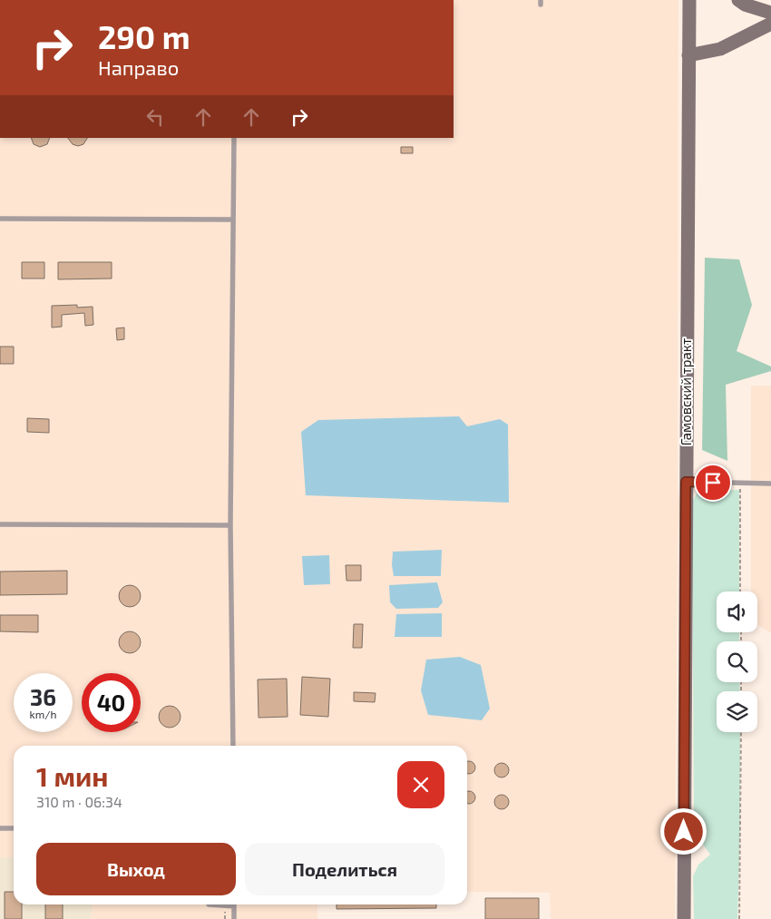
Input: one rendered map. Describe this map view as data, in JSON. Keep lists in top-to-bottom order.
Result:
{
  "streets": {
    "street": ["Гамовский тракт"]
  },
  "page": {
    "turn": ["290 m", "Направо"],
    "speed": "36 km/h",
    "limit": "40",
    "heading": ["1 мин", "310 m · 06:34"],
    "buttons": ["Выход", "Поделиться"]
  }
}
